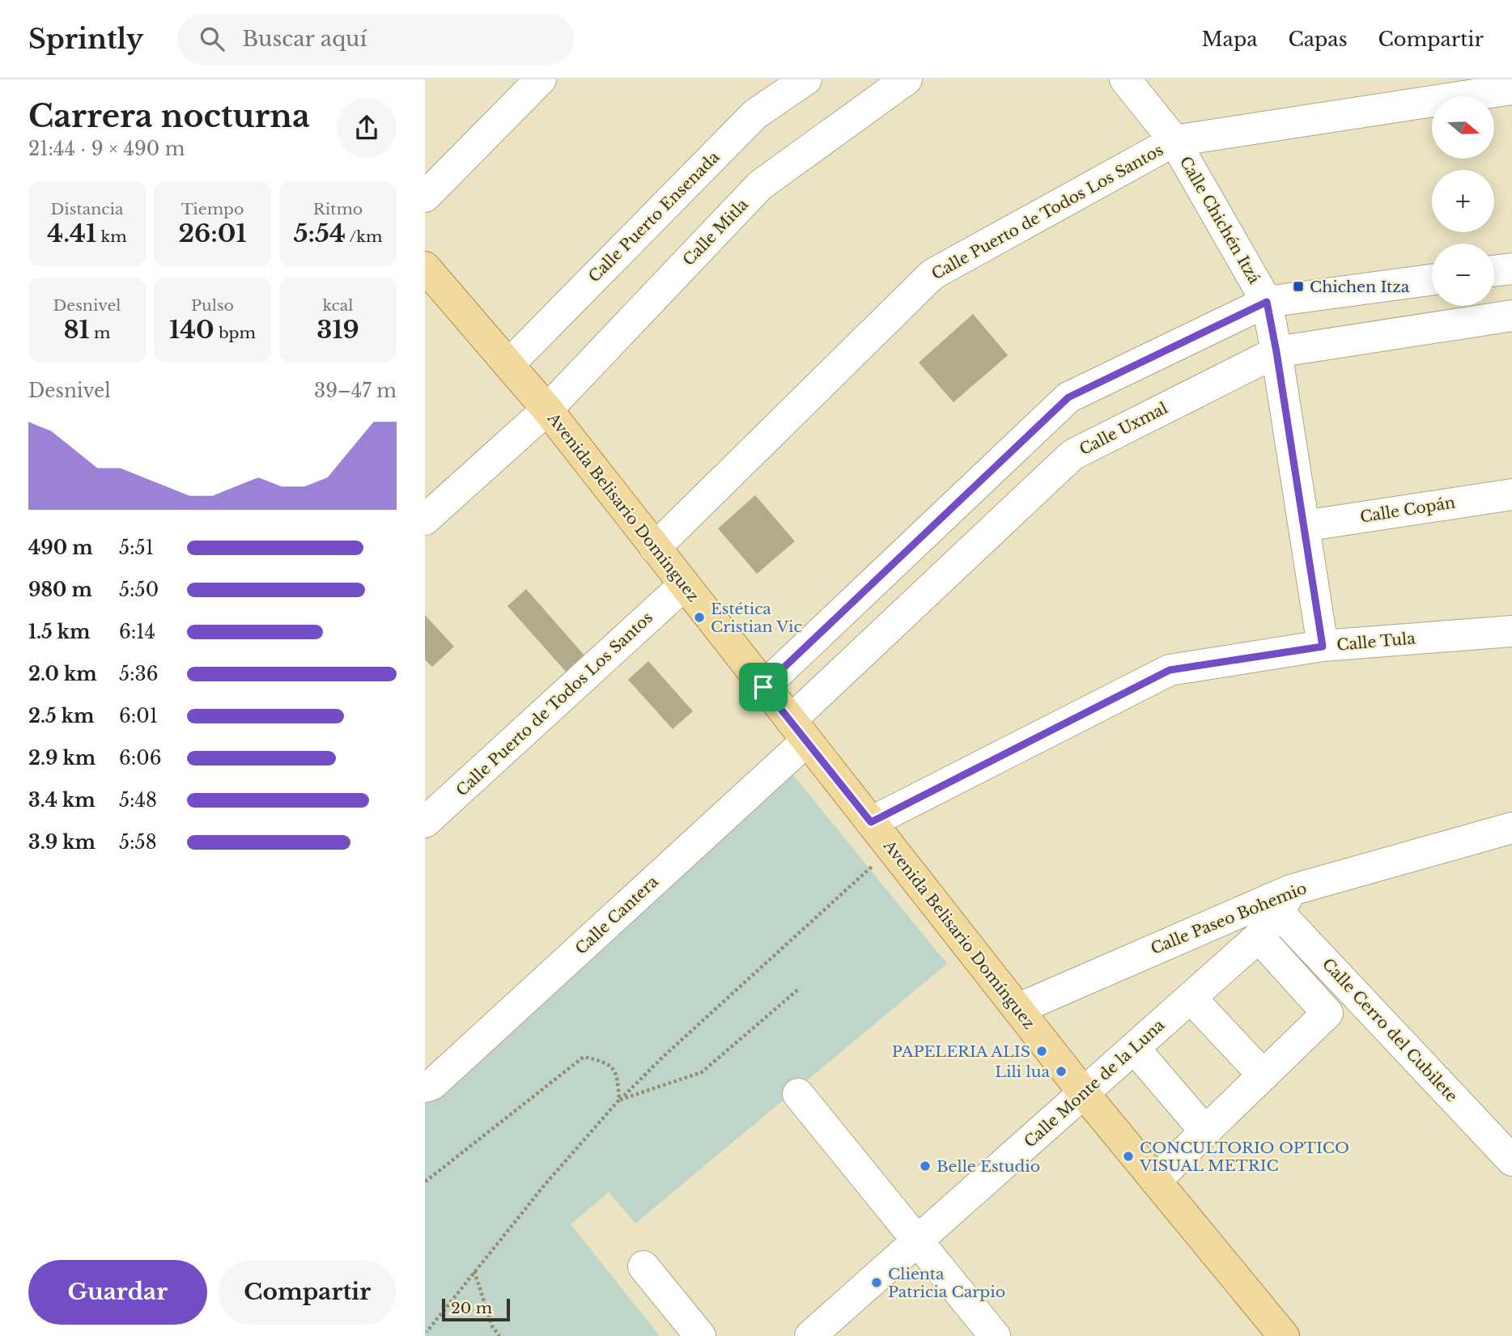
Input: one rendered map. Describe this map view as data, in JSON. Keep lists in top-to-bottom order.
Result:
{
  "streets": {
    "main road": ["Avenida Belisario Domínguez"],
    "street": [
      "Calle Puerto de Todos Los Santos",
      "Calle Puerto Ensenada",
      "Calle Chichén Itzá",
      "Calle Mitla",
      "Calle Uxmal",
      "Calle Copán",
      "Calle Tula",
      "Calle Cantera",
      "Calle Paseo Bohemio",
      "Calle Cerro del Cubilete",
      "Calle Monte de la Luna"
    ]
  },
  "crossings": [
    ["Calle Puerto de Todos Los Santos", "Calle Chichén Itzá"],
    ["Calle Puerto de Todos Los Santos", "Avenida Belisario Domínguez"],
    ["Calle Puerto Ensenada", "Avenida Belisario Domínguez"],
    ["Calle Chichén Itzá", "Calle Uxmal"],
    ["Calle Chichén Itzá", "Calle Copán"],
    ["Calle Chichén Itzá", "Calle Tula"],
    ["Calle Mitla", "Avenida Belisario Domínguez"],
    ["Calle Uxmal", "Avenida Belisario Domínguez"],
    ["Calle Uxmal", "Calle Cantera"],
    ["Avenida Belisario Domínguez", "Calle Tula"],
    ["Avenida Belisario Domínguez", "Calle Cantera"],
    ["Avenida Belisario Domínguez", "Calle Paseo Bohemio"],
    ["Avenida Belisario Domínguez", "Calle Monte de la Luna"],
    ["Calle Paseo Bohemio", "Calle Cerro del Cubilete"],
    ["Calle Paseo Bohemio", "Calle Monte de la Luna"],
    ["Calle Cerro del Cubilete", "Calle Monte de la Luna"]
  ],
  "places": {
    "transit": ["Chichen Itza"],
    "other": [
      "Estética Cristian Vic",
      "PAPELERIA ALIS",
      "Lili lua",
      "CONCULTORIO OPTICO VISUAL METRIC",
      "Belle Estudio",
      "Clienta Patricia Carpio"
    ]
  },
  "scale_bar": "20 m",
  "north": "right",
  "page": {
    "header": "Sprintly",
    "search": "Buscar aquí",
    "nav": ["Mapa", "Capas", "Compartir"],
    "heading": ["Carrera nocturna", "21:44 · 9 × 490 m"],
    "map_buttons": ["+", "−"],
    "stats": [
      ["Distancia", "4.41 km"],
      ["Tiempo", "26:01"],
      ["Ritmo", "5:54 /km"],
      ["Desnivel", "81 m"],
      ["Pulso", "140 bpm"],
      ["kcal", "319"]
    ],
    "chart": ["Desnivel", "39–47 m"],
    "list": [
      {
        "name": "490 m",
        "note": "5:51"
      },
      {
        "name": "980 m",
        "note": "5:50"
      },
      {
        "name": "1.5 km",
        "note": "6:14"
      },
      {
        "name": "2.0 km",
        "note": "5:36"
      },
      {
        "name": "2.5 km",
        "note": "6:01"
      },
      {
        "name": "2.9 km",
        "note": "6:06"
      },
      {
        "name": "3.4 km",
        "note": "5:48"
      },
      {
        "name": "3.9 km",
        "note": "5:58"
      }
    ],
    "buttons": ["Guardar", "Compartir"],
    "scale": "20 m"
  }
}
